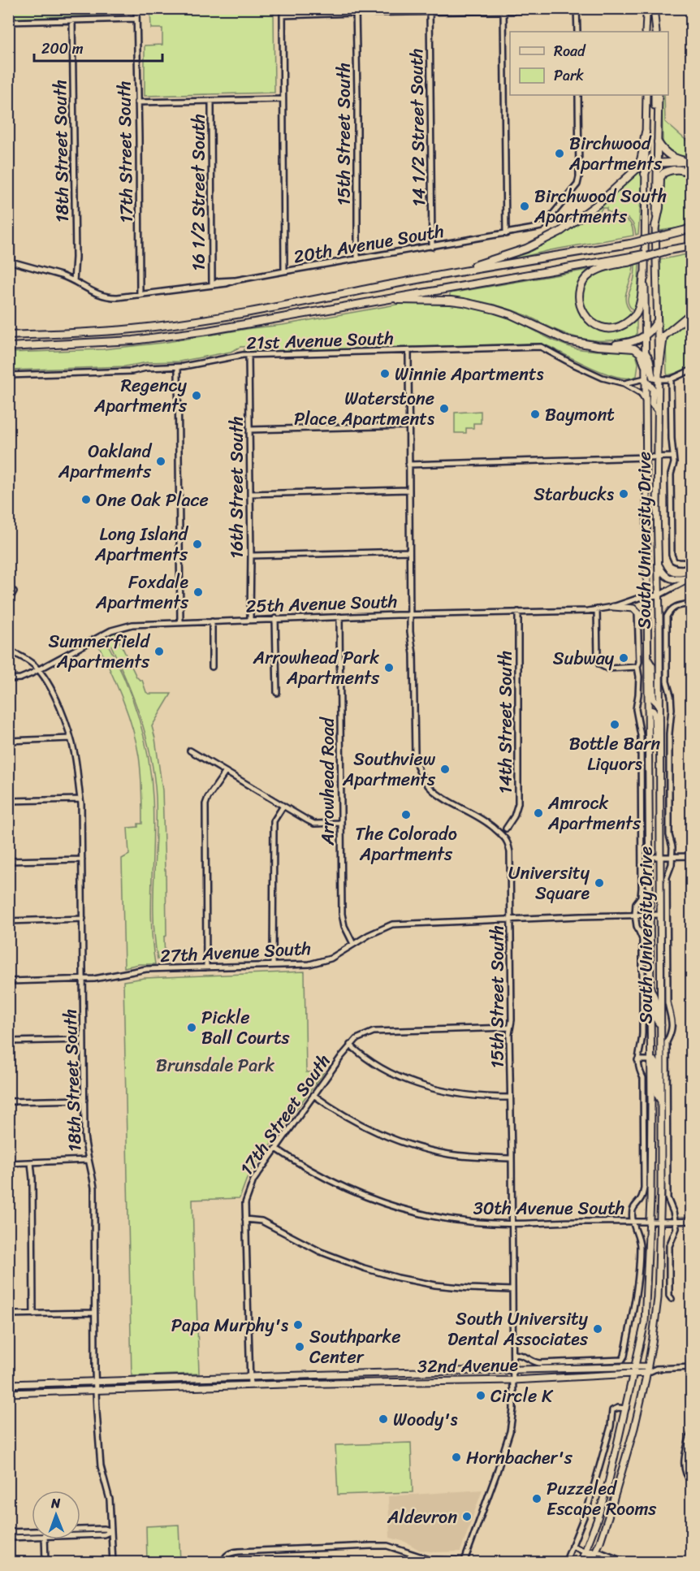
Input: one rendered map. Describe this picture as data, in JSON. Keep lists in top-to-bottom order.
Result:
{
  "streets": {
    "main road": ["South University Drive", "32nd Avenue"],
    "street": [
      "14 1/2 Street South",
      "15th Street South",
      "18th Street South",
      "17th Street South",
      "16 1/2 Street South",
      "20th Avenue South",
      "21st Avenue South",
      "16th Street South",
      "25th Avenue South",
      "14th Street South",
      "Arrowhead Road",
      "27th Avenue South",
      "30th Avenue South"
    ]
  },
  "crossings": [
    ["14 1/2 Street South", "20th Avenue South"],
    ["15th Street South", "20th Avenue South"],
    ["15th Street South", "21st Avenue South"],
    ["15th Street South", "25th Avenue South"],
    ["15th Street South", "27th Avenue South"],
    ["15th Street South", "30th Avenue South"],
    ["15th Street South", "32nd Avenue"],
    ["18th Street South", "20th Avenue South"],
    ["18th Street South", "25th Avenue South"],
    ["18th Street South", "27th Avenue South"],
    ["18th Street South", "32nd Avenue"],
    ["17th Street South", "20th Avenue South"],
    ["17th Street South", "30th Avenue South"],
    ["17th Street South", "32nd Avenue"],
    ["16 1/2 Street South", "20th Avenue South"],
    ["21st Avenue South", "16th Street South"],
    ["21st Avenue South", "South University Drive"],
    ["16th Street South", "25th Avenue South"],
    ["South University Drive", "25th Avenue South"],
    ["South University Drive", "27th Avenue South"],
    ["South University Drive", "30th Avenue South"],
    ["South University Drive", "32nd Avenue"],
    ["25th Avenue South", "14th Street South"],
    ["25th Avenue South", "Arrowhead Road"],
    ["Arrowhead Road", "27th Avenue South"]
  ],
  "parks": ["Brunsdale Park"],
  "places": [
    "Birchwood Apartments",
    "Birchwood South Apartments",
    "Winnie Apartments",
    "Regency Apartments",
    "Waterstone Place Apartments",
    "Baymont",
    "Oakland Apartments",
    "Starbucks",
    "One Oak Place",
    "Long Island Apartments",
    "Foxdale Apartments",
    "Summerfield Apartments",
    "Subway",
    "Arrowhead Park Apartments",
    "Bottle Barn Liquors",
    "Southview Apartments",
    "Amrock Apartments",
    "The Colorado Apartments",
    "University Square",
    "Pickle Ball Courts",
    "Papa Murphy's",
    "South University Dental Associates",
    "Southparke Center",
    "Circle K",
    "Woody's",
    "Hornbacher's",
    "Puzzeled Escape Rooms",
    "Aldevron"
  ],
  "legend": ["Road", "Park"],
  "scale_bar": "200 m",
  "north": "top"
}
